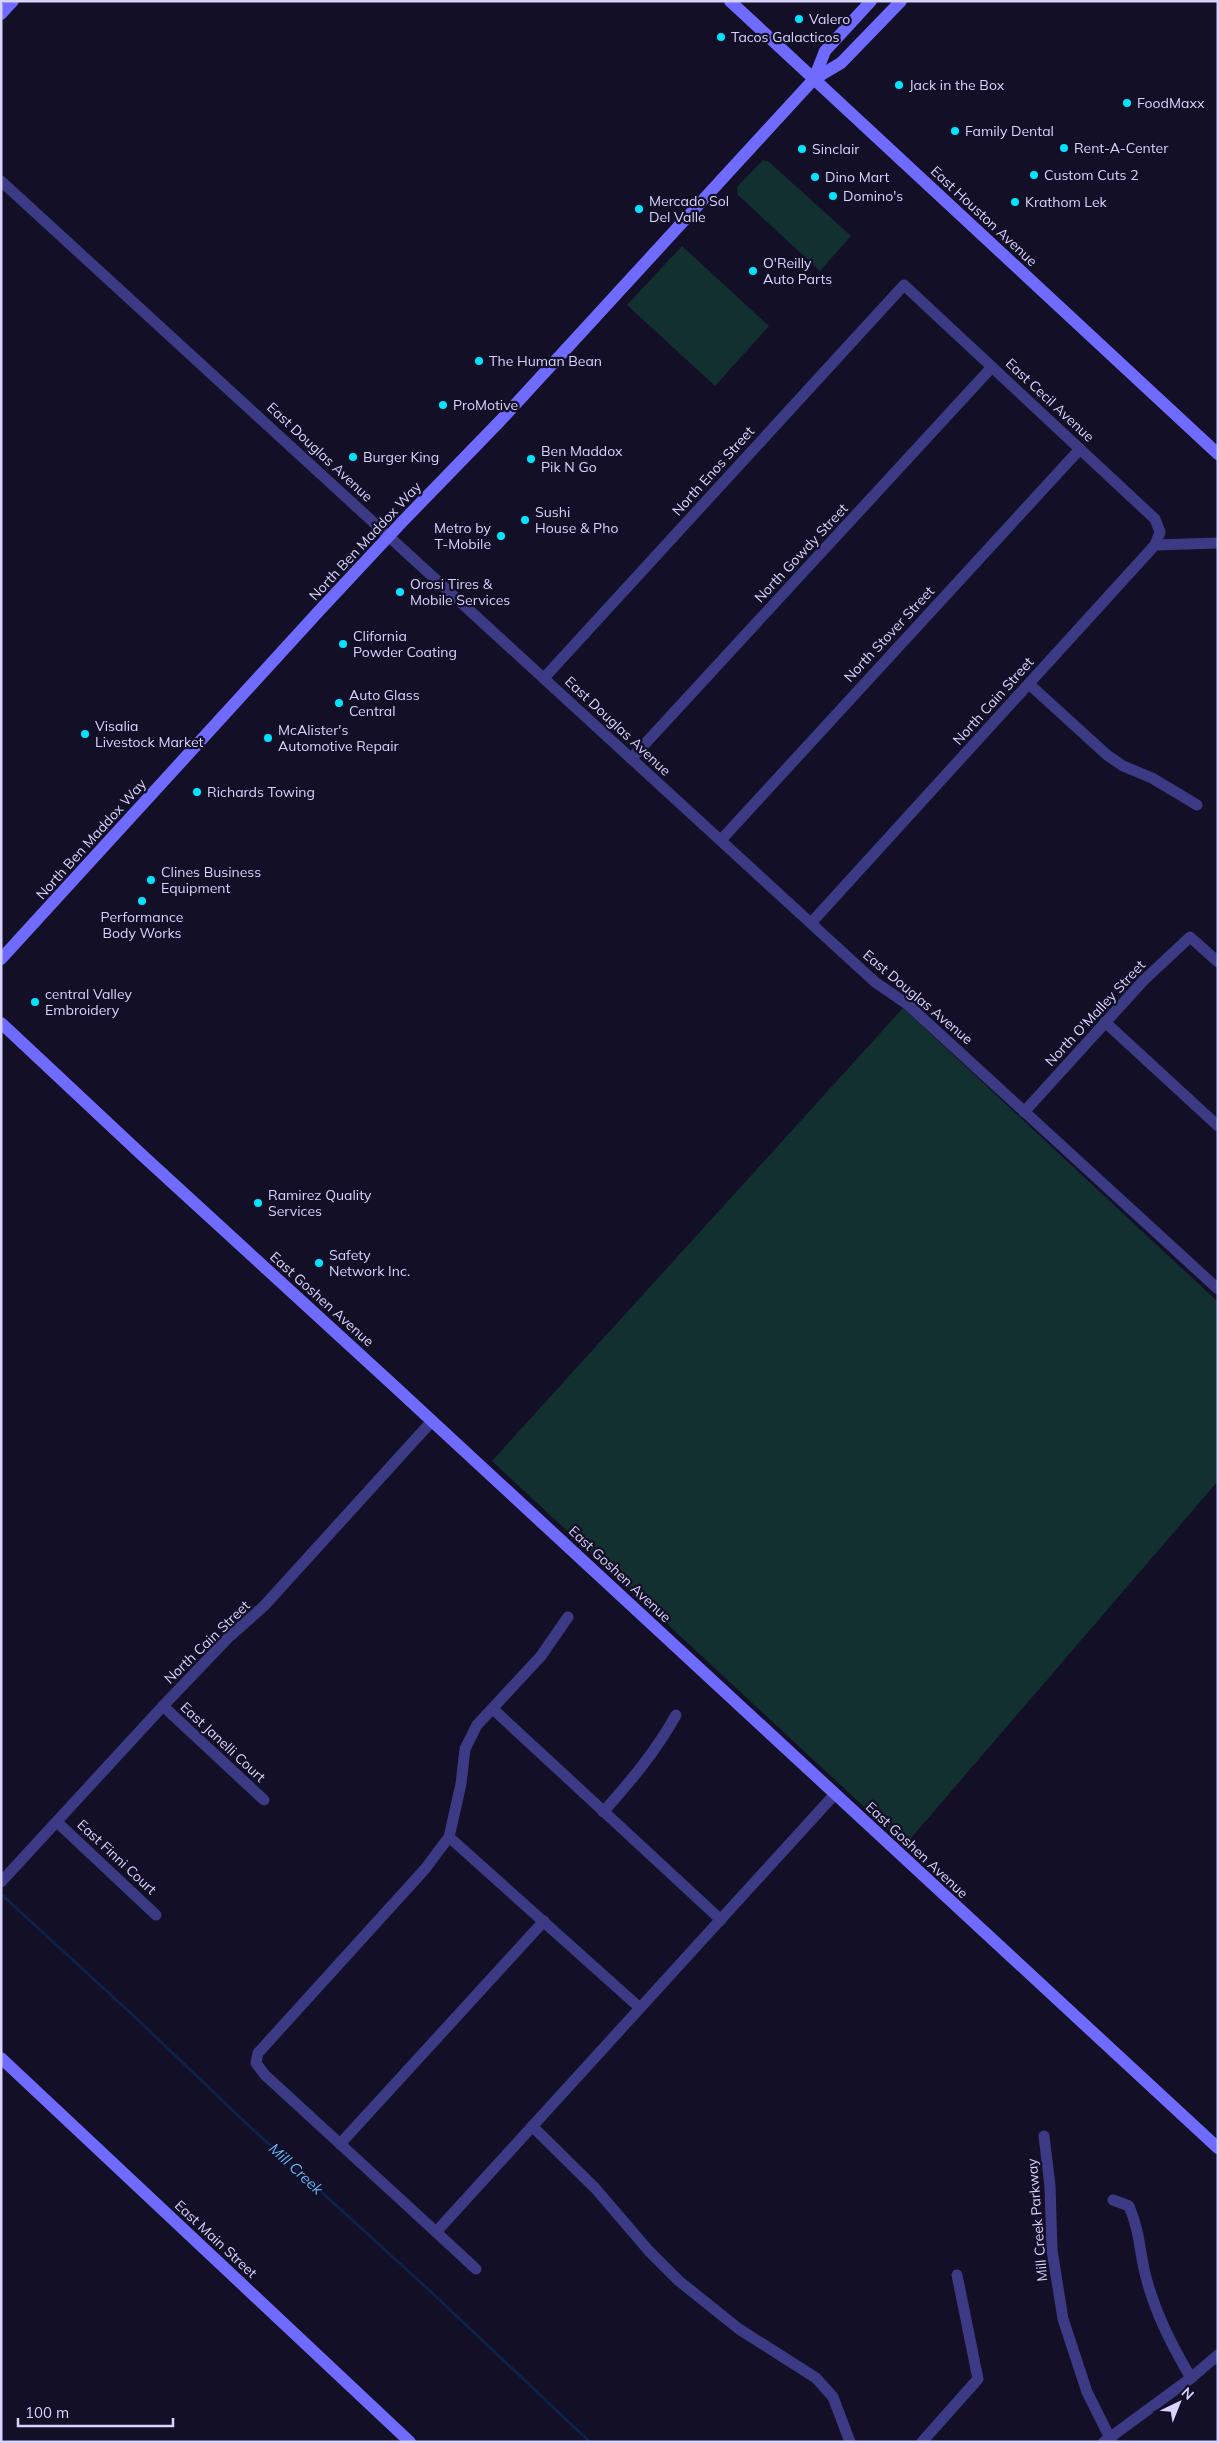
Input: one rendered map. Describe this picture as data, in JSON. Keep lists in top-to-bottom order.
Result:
{
  "streets": {
    "street": [
      "East Houston Avenue",
      "East Cecil Avenue",
      "East Douglas Avenue",
      "North Enos Street",
      "North Ben Maddox Way",
      "North Gowdy Street",
      "North Stover Street",
      "North Cain Street",
      "North O'Malley Street",
      "East Goshen Avenue",
      "East Janelli Court",
      "East Finni Court",
      "Mill Creek Parkway",
      "East Main Street"
    ]
  },
  "crossings": [
    ["East Houston Avenue", "North Ben Maddox Way"],
    ["East Cecil Avenue", "North Enos Street"],
    ["East Cecil Avenue", "North Gowdy Street"],
    ["East Cecil Avenue", "North Stover Street"],
    ["East Cecil Avenue", "North Cain Street"],
    ["East Douglas Avenue", "North Enos Street"],
    ["East Douglas Avenue", "North Ben Maddox Way"],
    ["East Douglas Avenue", "North Gowdy Street"],
    ["East Douglas Avenue", "North Stover Street"],
    ["East Douglas Avenue", "North Cain Street"],
    ["East Douglas Avenue", "North O'Malley Street"],
    ["North Cain Street", "East Goshen Avenue"],
    ["North Cain Street", "East Janelli Court"],
    ["North Cain Street", "East Finni Court"]
  ],
  "water": ["Mill Creek"],
  "places": [
    "Valero",
    "Tacos Galacticos",
    "Jack in the Box",
    "FoodMaxx",
    "Family Dental",
    "Rent-A-Center",
    "Sinclair",
    "Custom Cuts 2",
    "Dino Mart",
    "Domino's",
    "Krathom Lek",
    "Mercado Sol Del Valle",
    "O'Reilly Auto Parts",
    "The Human Bean",
    "ProMotive",
    "Burger King",
    "Ben Maddox Pik N Go",
    "Sushi House & Pho",
    "Metro by T-Mobile",
    "Orosi Tires & Mobile Services",
    "Clifornia Powder Coating",
    "Auto Glass Central",
    "Visalia Livestock Market",
    "McAlister's Automotive Repair",
    "Richards Towing",
    "Clines Business Equipment",
    "Performance Body Works",
    "central Valley Embroidery",
    "Ramirez Quality Services",
    "Safety Network Inc."
  ],
  "scale_bar": "100 m",
  "north": "top right"
}
